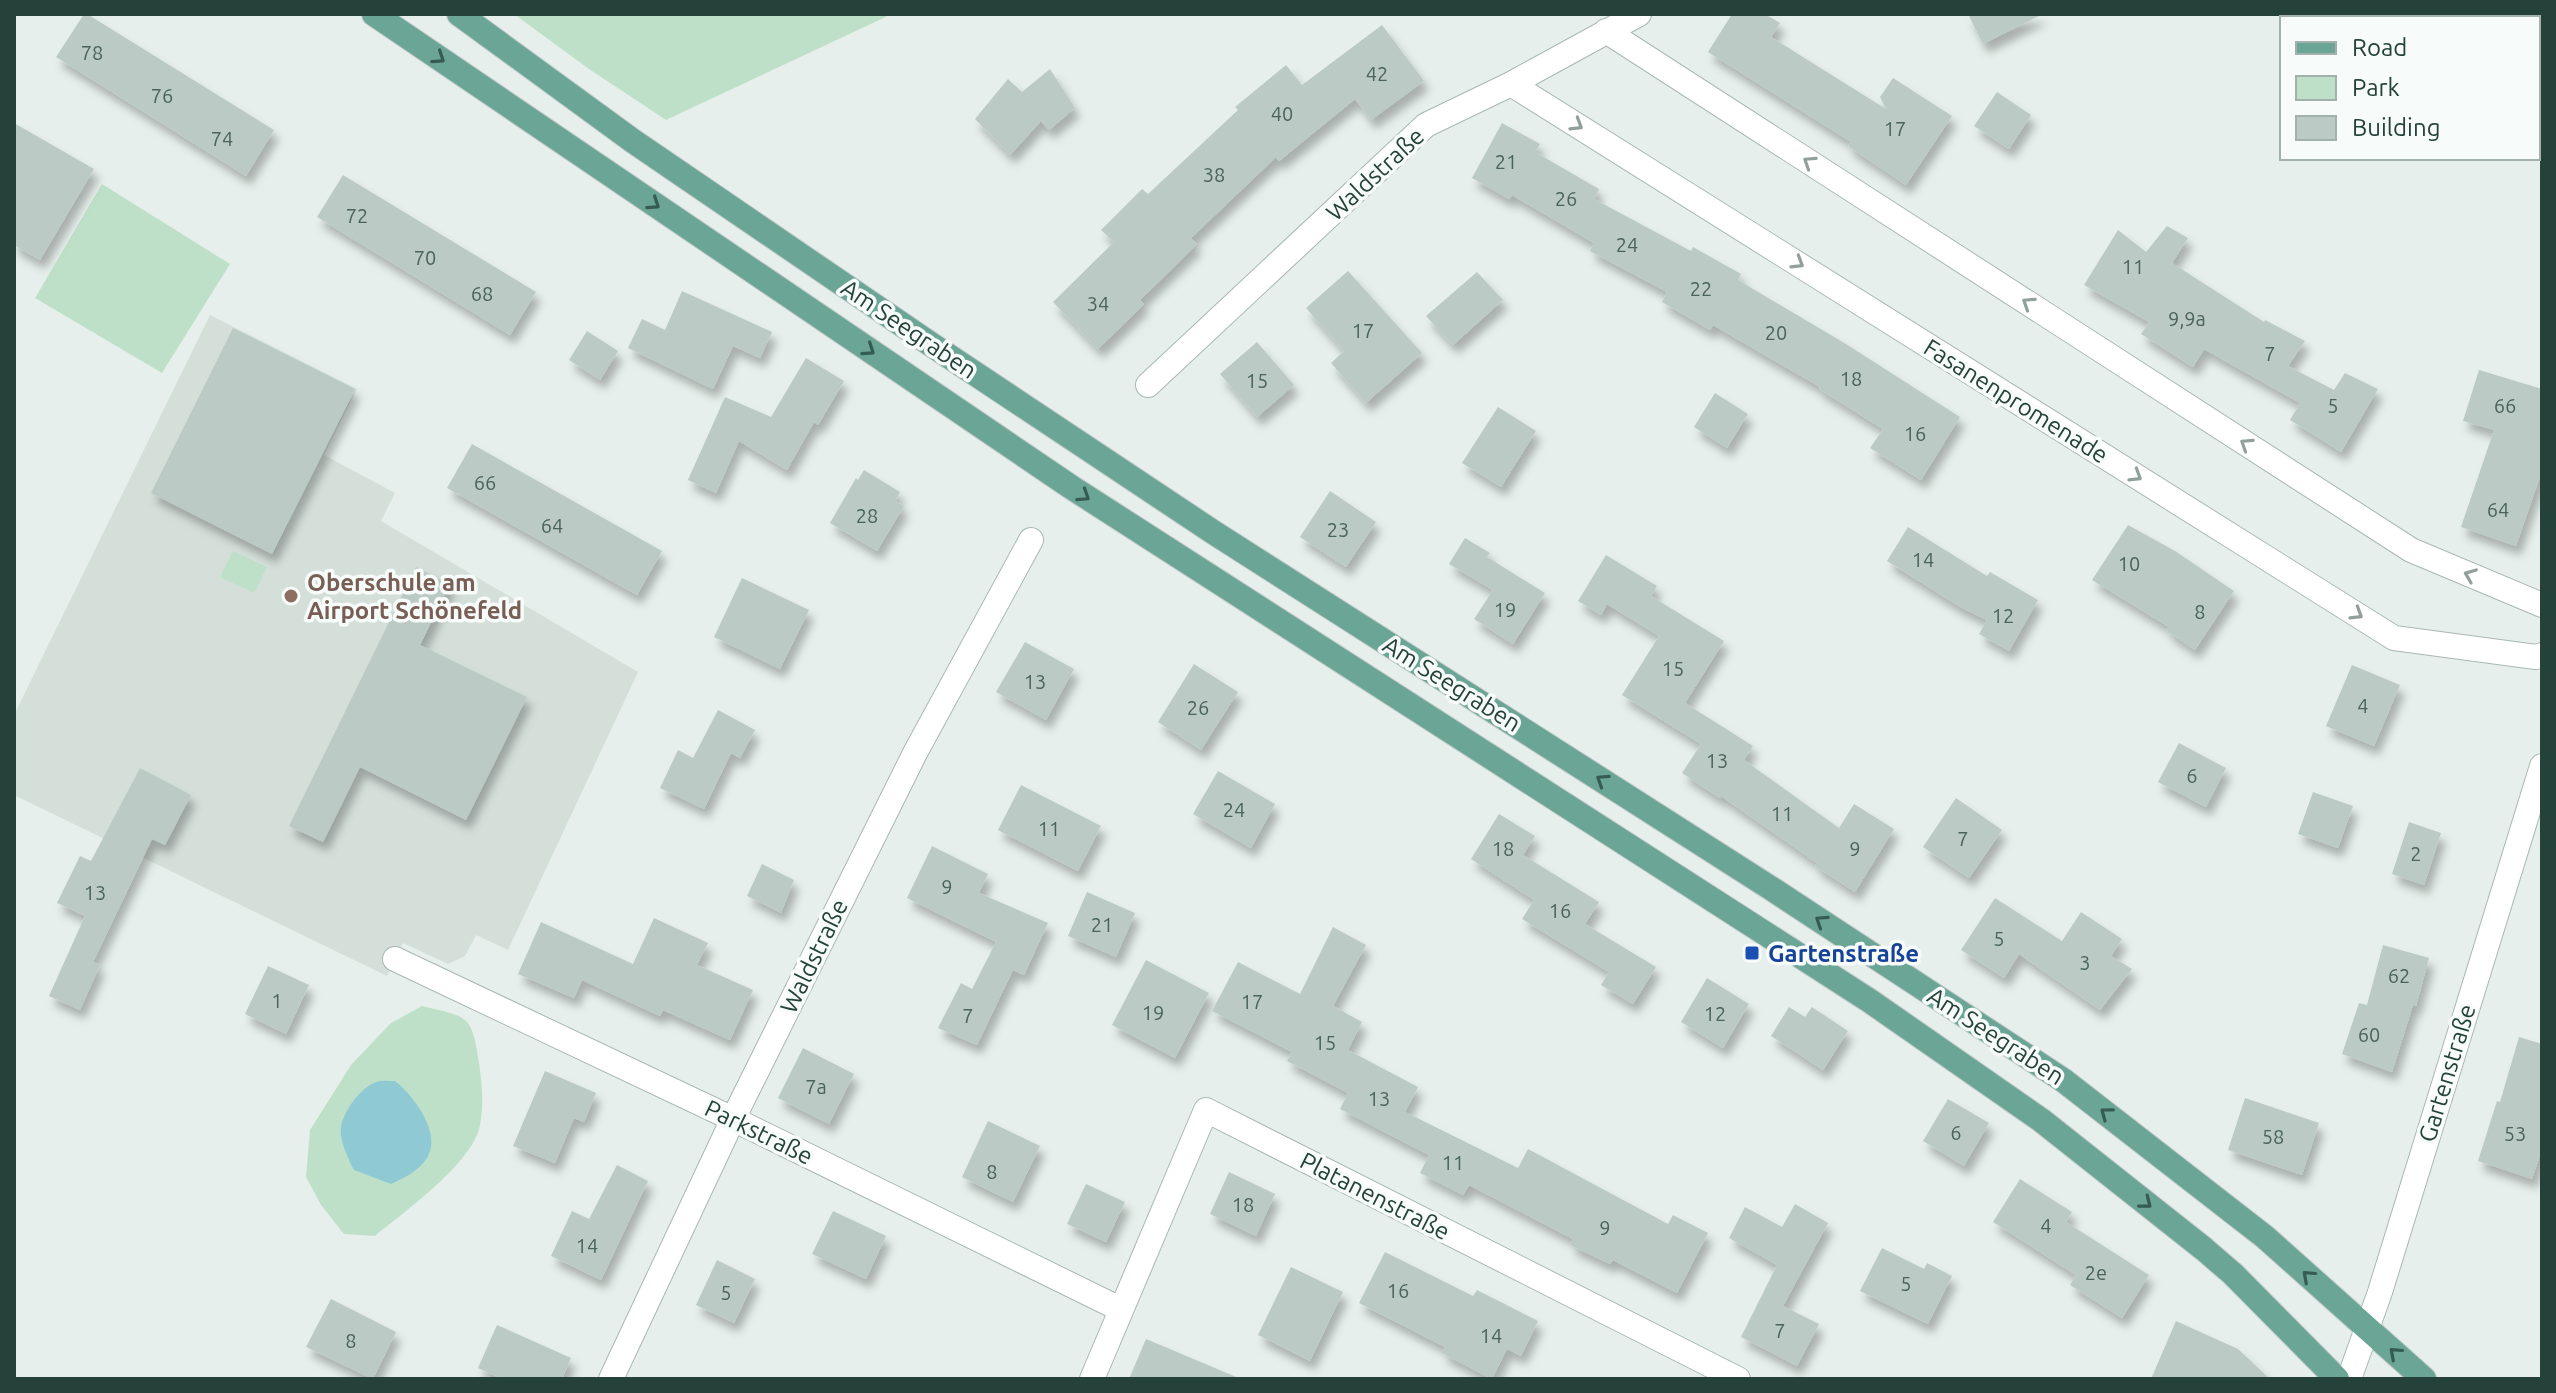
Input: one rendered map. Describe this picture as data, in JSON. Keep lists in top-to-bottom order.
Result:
{
  "streets": {
    "main road": ["Am Seegraben"],
    "street": [
      "Waldstraße",
      "Fasanenpromenade",
      "Gartenstraße",
      "Parkstraße",
      "Platanenstraße"
    ]
  },
  "crossings": [
    ["Waldstraße", "Fasanenpromenade"],
    ["Waldstraße", "Parkstraße"],
    ["Am Seegraben", "Gartenstraße"],
    ["Parkstraße", "Platanenstraße"]
  ],
  "places": {
    "other": ["Oberschule am Airport Schönefeld"],
    "transit": ["Gartenstraße"]
  },
  "house_numbers": [
    "78",
    "42",
    "76",
    "40",
    "17",
    "74",
    "21",
    "38",
    "26",
    "72",
    "24",
    "70",
    "11",
    "22",
    "68",
    "34",
    "9,9a",
    "17",
    "20",
    "7",
    "18",
    "15",
    "5",
    "66",
    "16",
    "66",
    "64",
    "28",
    "64",
    "23",
    "14",
    "10",
    "19",
    "8",
    "12",
    "15",
    "13",
    "4",
    "26",
    "13",
    "6",
    "24",
    "11",
    "11",
    "7",
    "18",
    "9",
    "2",
    "9",
    "13",
    "16",
    "21",
    "5",
    "3",
    "62",
    "1",
    "17",
    "19",
    "12",
    "7",
    "60",
    "15",
    "7a",
    "13",
    "6",
    "53",
    "58",
    "11",
    "8",
    "18",
    "4",
    "9",
    "14",
    "2e",
    "5",
    "16",
    "5",
    "7",
    "14",
    "8"
  ],
  "legend": ["Road", "Park", "Building"]
}
